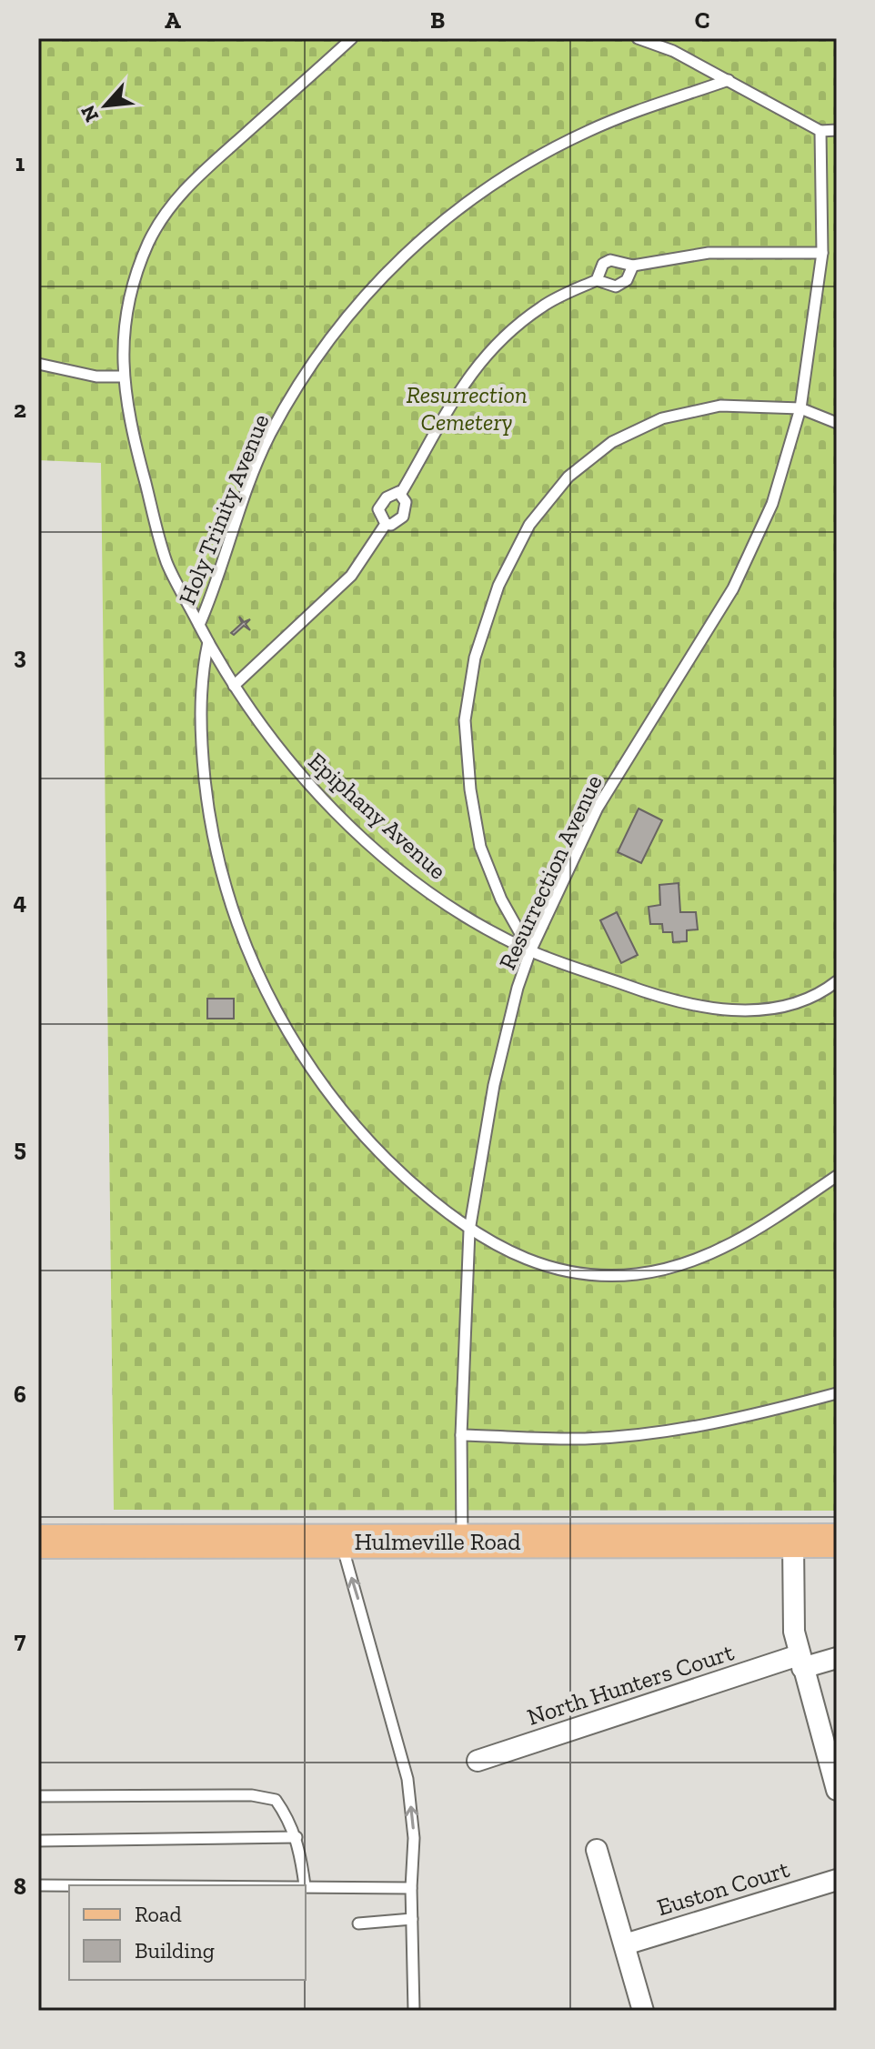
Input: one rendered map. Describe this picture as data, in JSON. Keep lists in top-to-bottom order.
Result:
{
  "streets": {
    "main road": ["Hulmeville Road"],
    "street": ["North Hunters Court", "Euston Court"],
    "lane": ["Holy Trinity Avenue", "Epiphany Avenue", "Resurrection Avenue"]
  },
  "crossings": [
    ["Holy Trinity Avenue", "Epiphany Avenue"],
    ["Holy Trinity Avenue", "Resurrection Avenue"],
    ["Epiphany Avenue", "Resurrection Avenue"],
    ["Resurrection Avenue", "Hulmeville Road"]
  ],
  "parks": ["Resurrection Cemetery"],
  "legend": ["Road", "Building"],
  "north": "bottom left",
  "grid": {
    "columns": ["A", "B", "C"],
    "rows": [
      "1",
      "2",
      "3",
      "4",
      "5",
      "6",
      "7",
      "8"
    ]
  }
}
